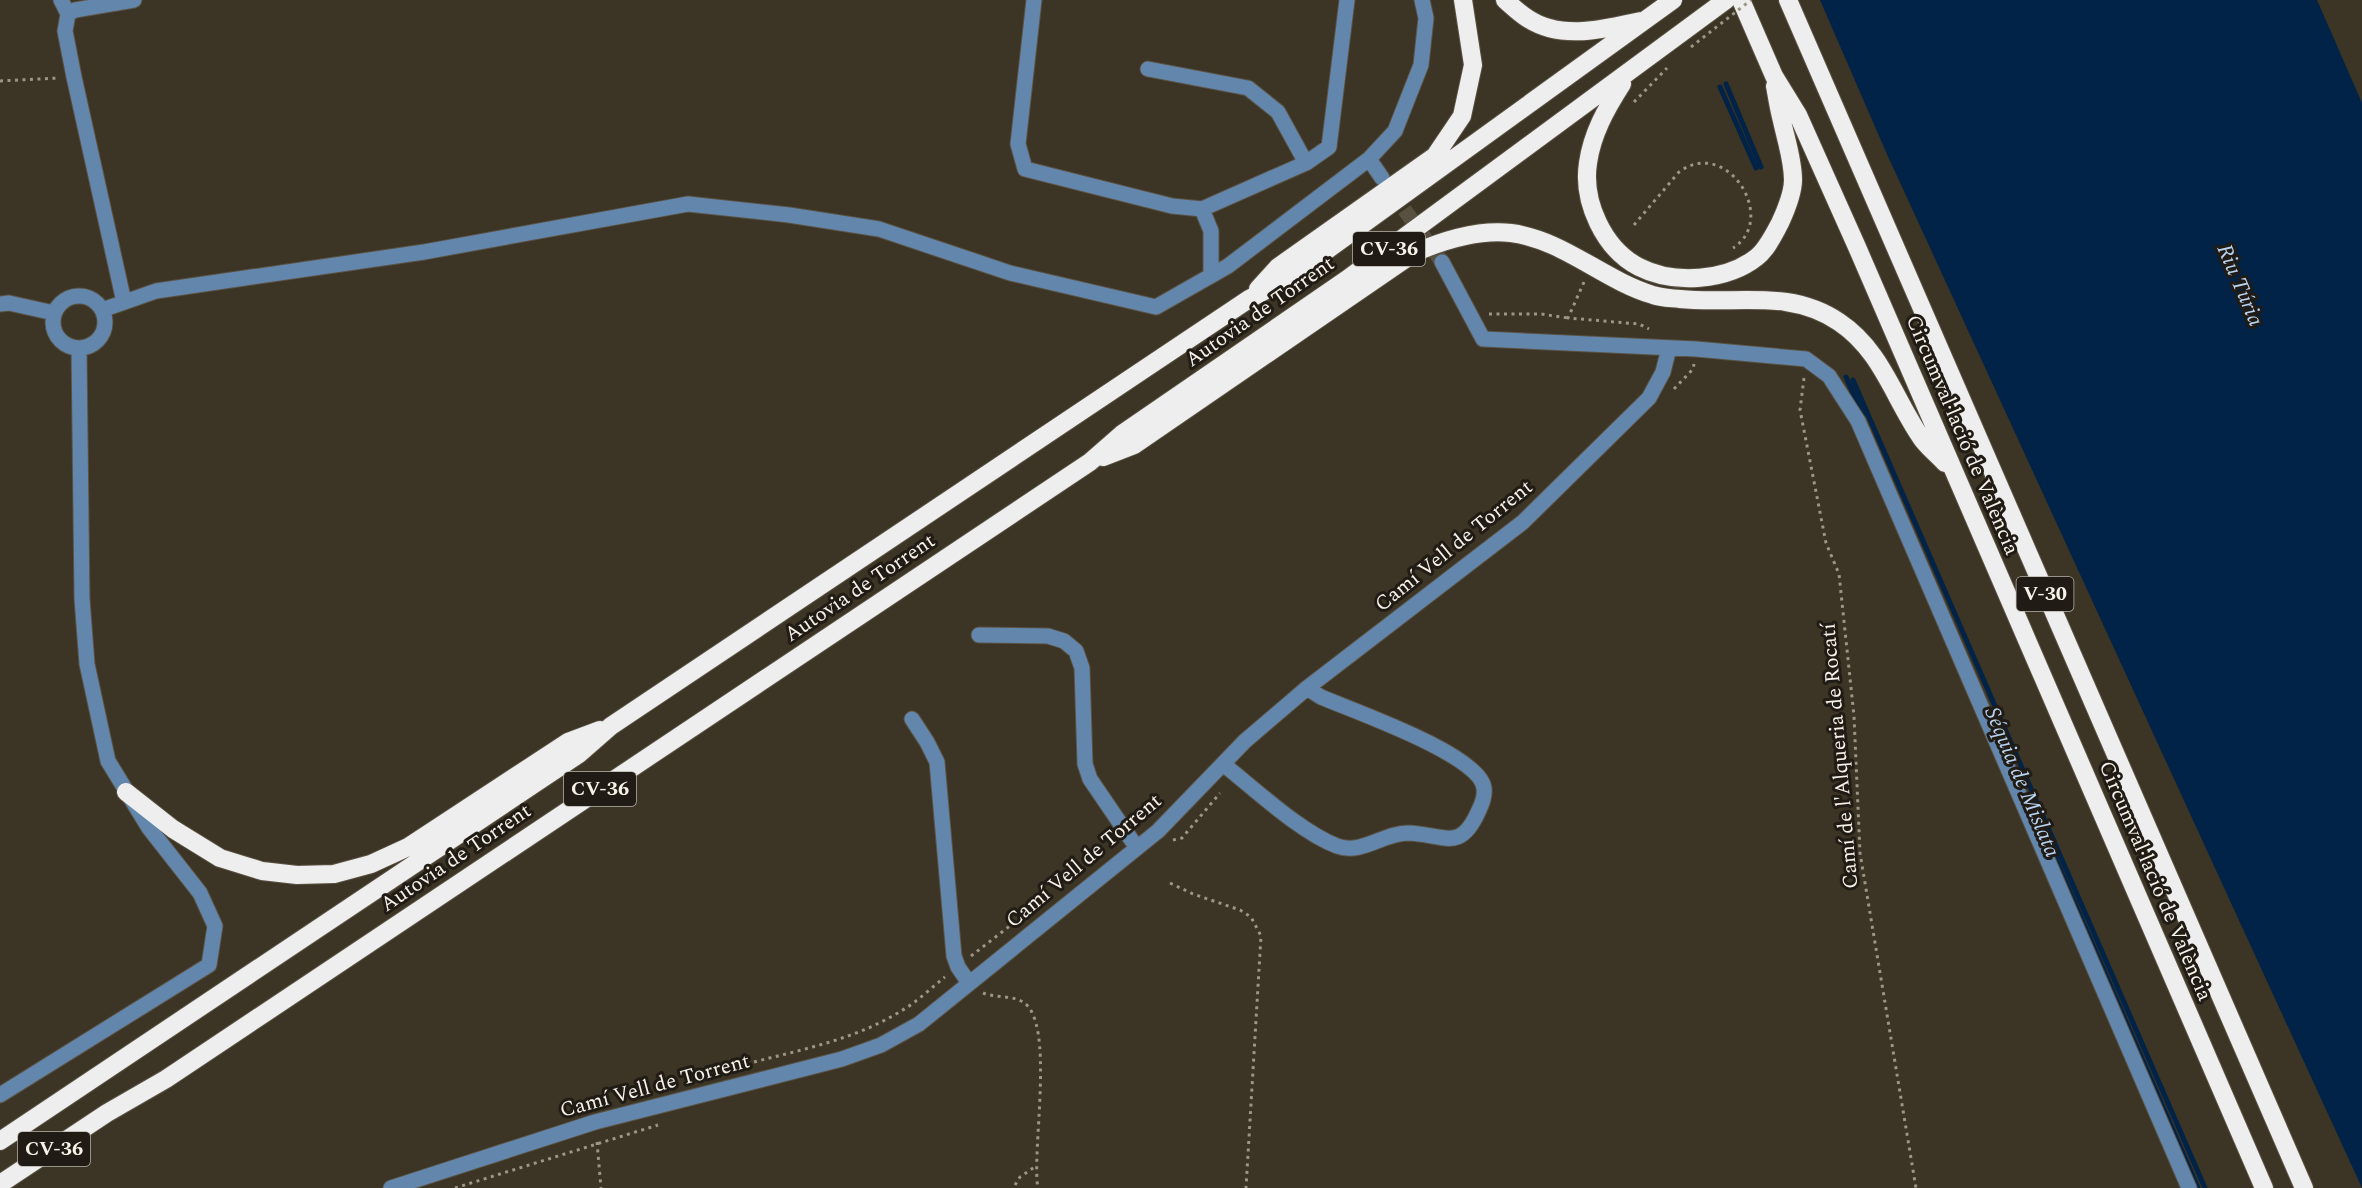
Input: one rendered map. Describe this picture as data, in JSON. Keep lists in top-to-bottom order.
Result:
{
  "streets": {
    "highway": [
      "CV-36",
      "Autovia de Torrent",
      "Circumval·lació de València",
      "V-30"
    ],
    "street": ["Camí Vell de Torrent"],
    "path": ["Camí de l'Alqueria de Rocatí"]
  },
  "water": ["Riu Túria", "Séquia de Mislata"]
}
